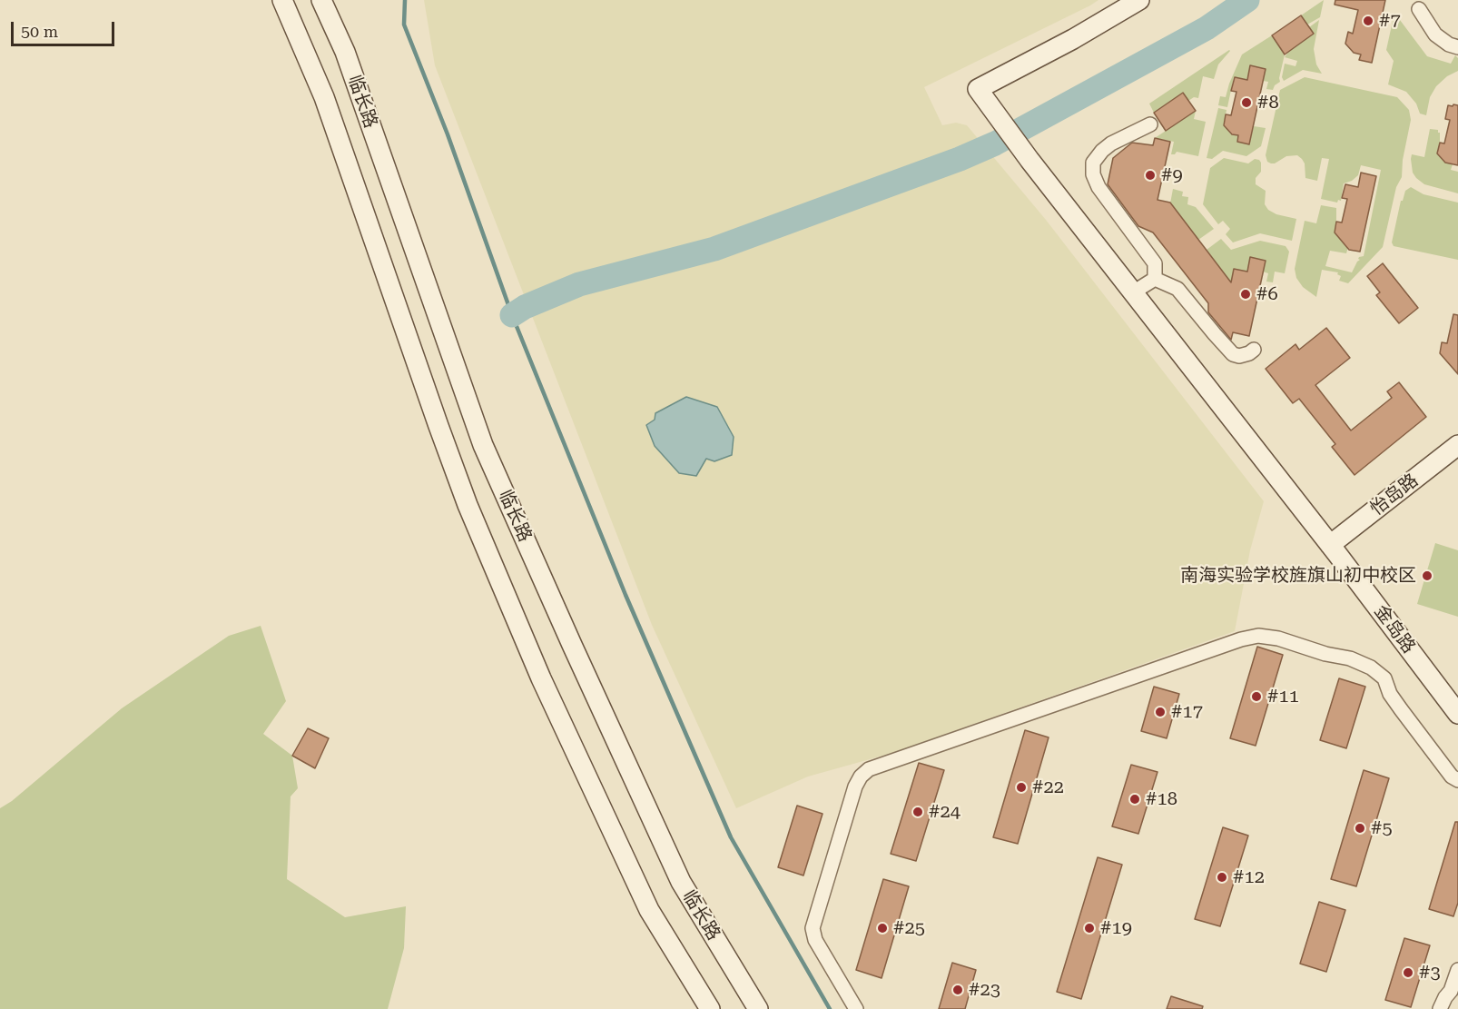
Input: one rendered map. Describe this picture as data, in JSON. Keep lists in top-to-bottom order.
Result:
{
  "streets": {
    "main road": ["临长路", "怡岛路", "金岛路"]
  },
  "crossings": [
    ["怡岛路", "金岛路"]
  ],
  "places": [
    "#7",
    "#8",
    "#9",
    "#6",
    "南海实验学校旌旗山初中校区",
    "#11",
    "#17",
    "#22",
    "#18",
    "#24",
    "#5",
    "#12",
    "#25",
    "#19",
    "#3",
    "#23"
  ],
  "scale_bar": "50 m"
}
